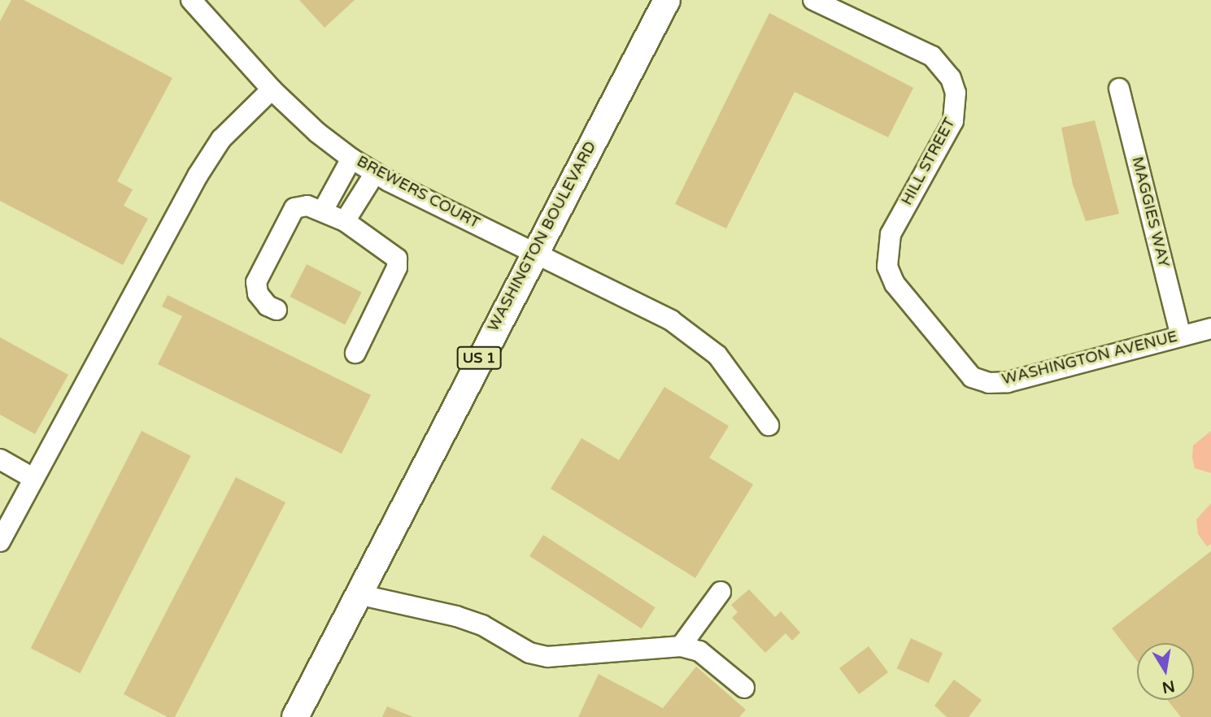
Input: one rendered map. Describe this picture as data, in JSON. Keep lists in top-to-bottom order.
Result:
{
  "streets": {
    "main road": ["WASHINGTON BOULEVARD", "US 1"],
    "street": [
      "HILL STREET",
      "BREWERS COURT",
      "MAGGIES WAY",
      "WASHINGTON AVENUE"
    ]
  },
  "crossings": [
    ["HILL STREET", "WASHINGTON AVENUE"],
    ["BREWERS COURT", "WASHINGTON BOULEVARD"],
    ["MAGGIES WAY", "WASHINGTON AVENUE"]
  ],
  "north": "bottom"
}
